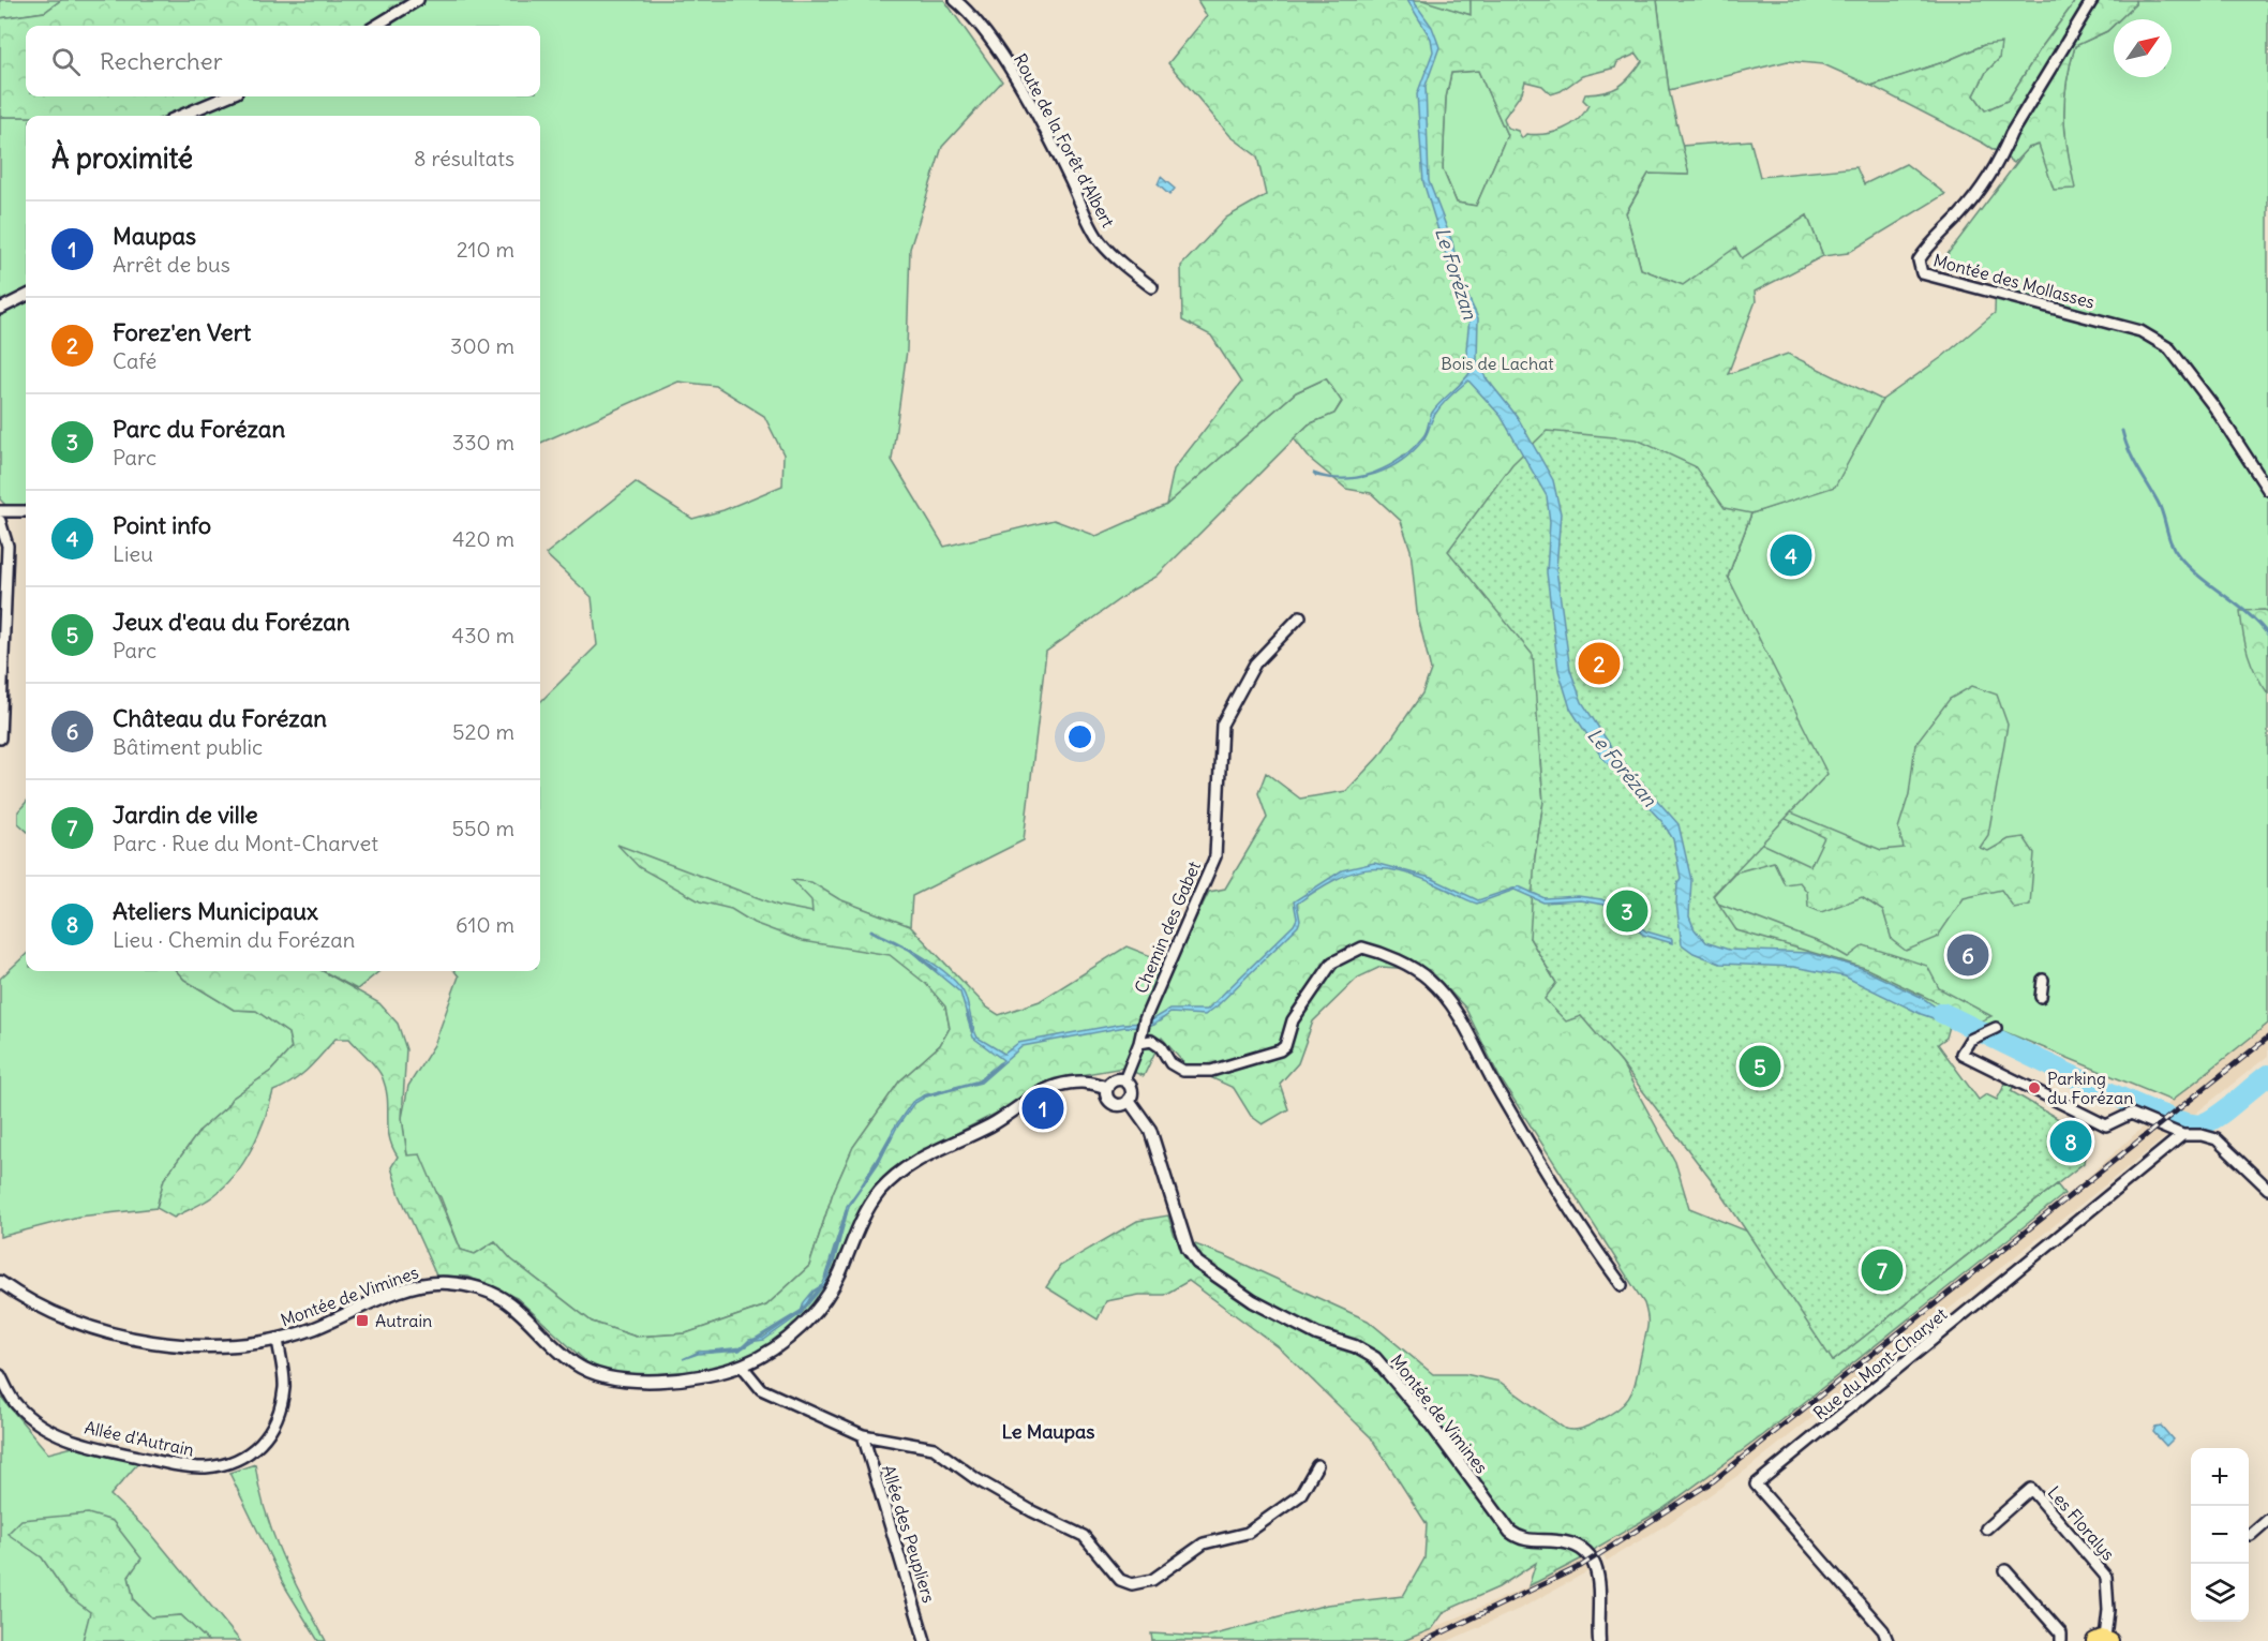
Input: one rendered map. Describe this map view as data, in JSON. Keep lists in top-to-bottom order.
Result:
{
  "streets": {
    "street": [
      "Route de la Forêt d'Albert",
      "Montée des Mollasses",
      "Chemin des Gabet",
      "Montée de Vimines",
      "Rue du Mont-Charvet",
      "Allée d'Autrain",
      "Les Floralys",
      "Allée des Peupliers"
    ]
  },
  "crossings": [
    ["Chemin des Gabet", "Montée de Vimines"],
    ["Montée de Vimines", "Allée d'Autrain"]
  ],
  "districts": ["Le Maupas"],
  "water": ["Le Forézan"],
  "parks": ["Bois de Lachat"],
  "places": {
    "other": ["Parking du Forézan"],
    "transit": ["Autrain"]
  },
  "north": "top right",
  "page": {
    "search": "Rechercher",
    "heading": ["À proximité", "8 résultats"],
    "list": [
      {
        "mark": "1",
        "name": "Maupas",
        "note": "Arrêt de bus",
        "value": "210 m"
      },
      {
        "mark": "2",
        "name": "Forez'en Vert",
        "note": "Café",
        "value": "300 m"
      },
      {
        "mark": "3",
        "name": "Parc du Forézan",
        "note": "Parc",
        "value": "330 m"
      },
      {
        "mark": "4",
        "name": "Point info",
        "note": "Lieu",
        "value": "420 m"
      },
      {
        "mark": "5",
        "name": "Jeux d'eau du Forézan",
        "note": "Parc",
        "value": "430 m"
      },
      {
        "mark": "6",
        "name": "Château du Forézan",
        "note": "Bâtiment public",
        "value": "520 m"
      },
      {
        "mark": "7",
        "name": "Jardin de ville",
        "note": "Parc · Rue du Mont-Charvet",
        "value": "550 m"
      },
      {
        "mark": "8",
        "name": "Ateliers Municipaux",
        "note": "Lieu · Chemin du Forézan",
        "value": "610 m"
      }
    ],
    "pins": [
      "4",
      "2",
      "3",
      "6",
      "5",
      "1",
      "8",
      "7"
    ],
    "map_buttons": ["+", "−"]
  }
}
